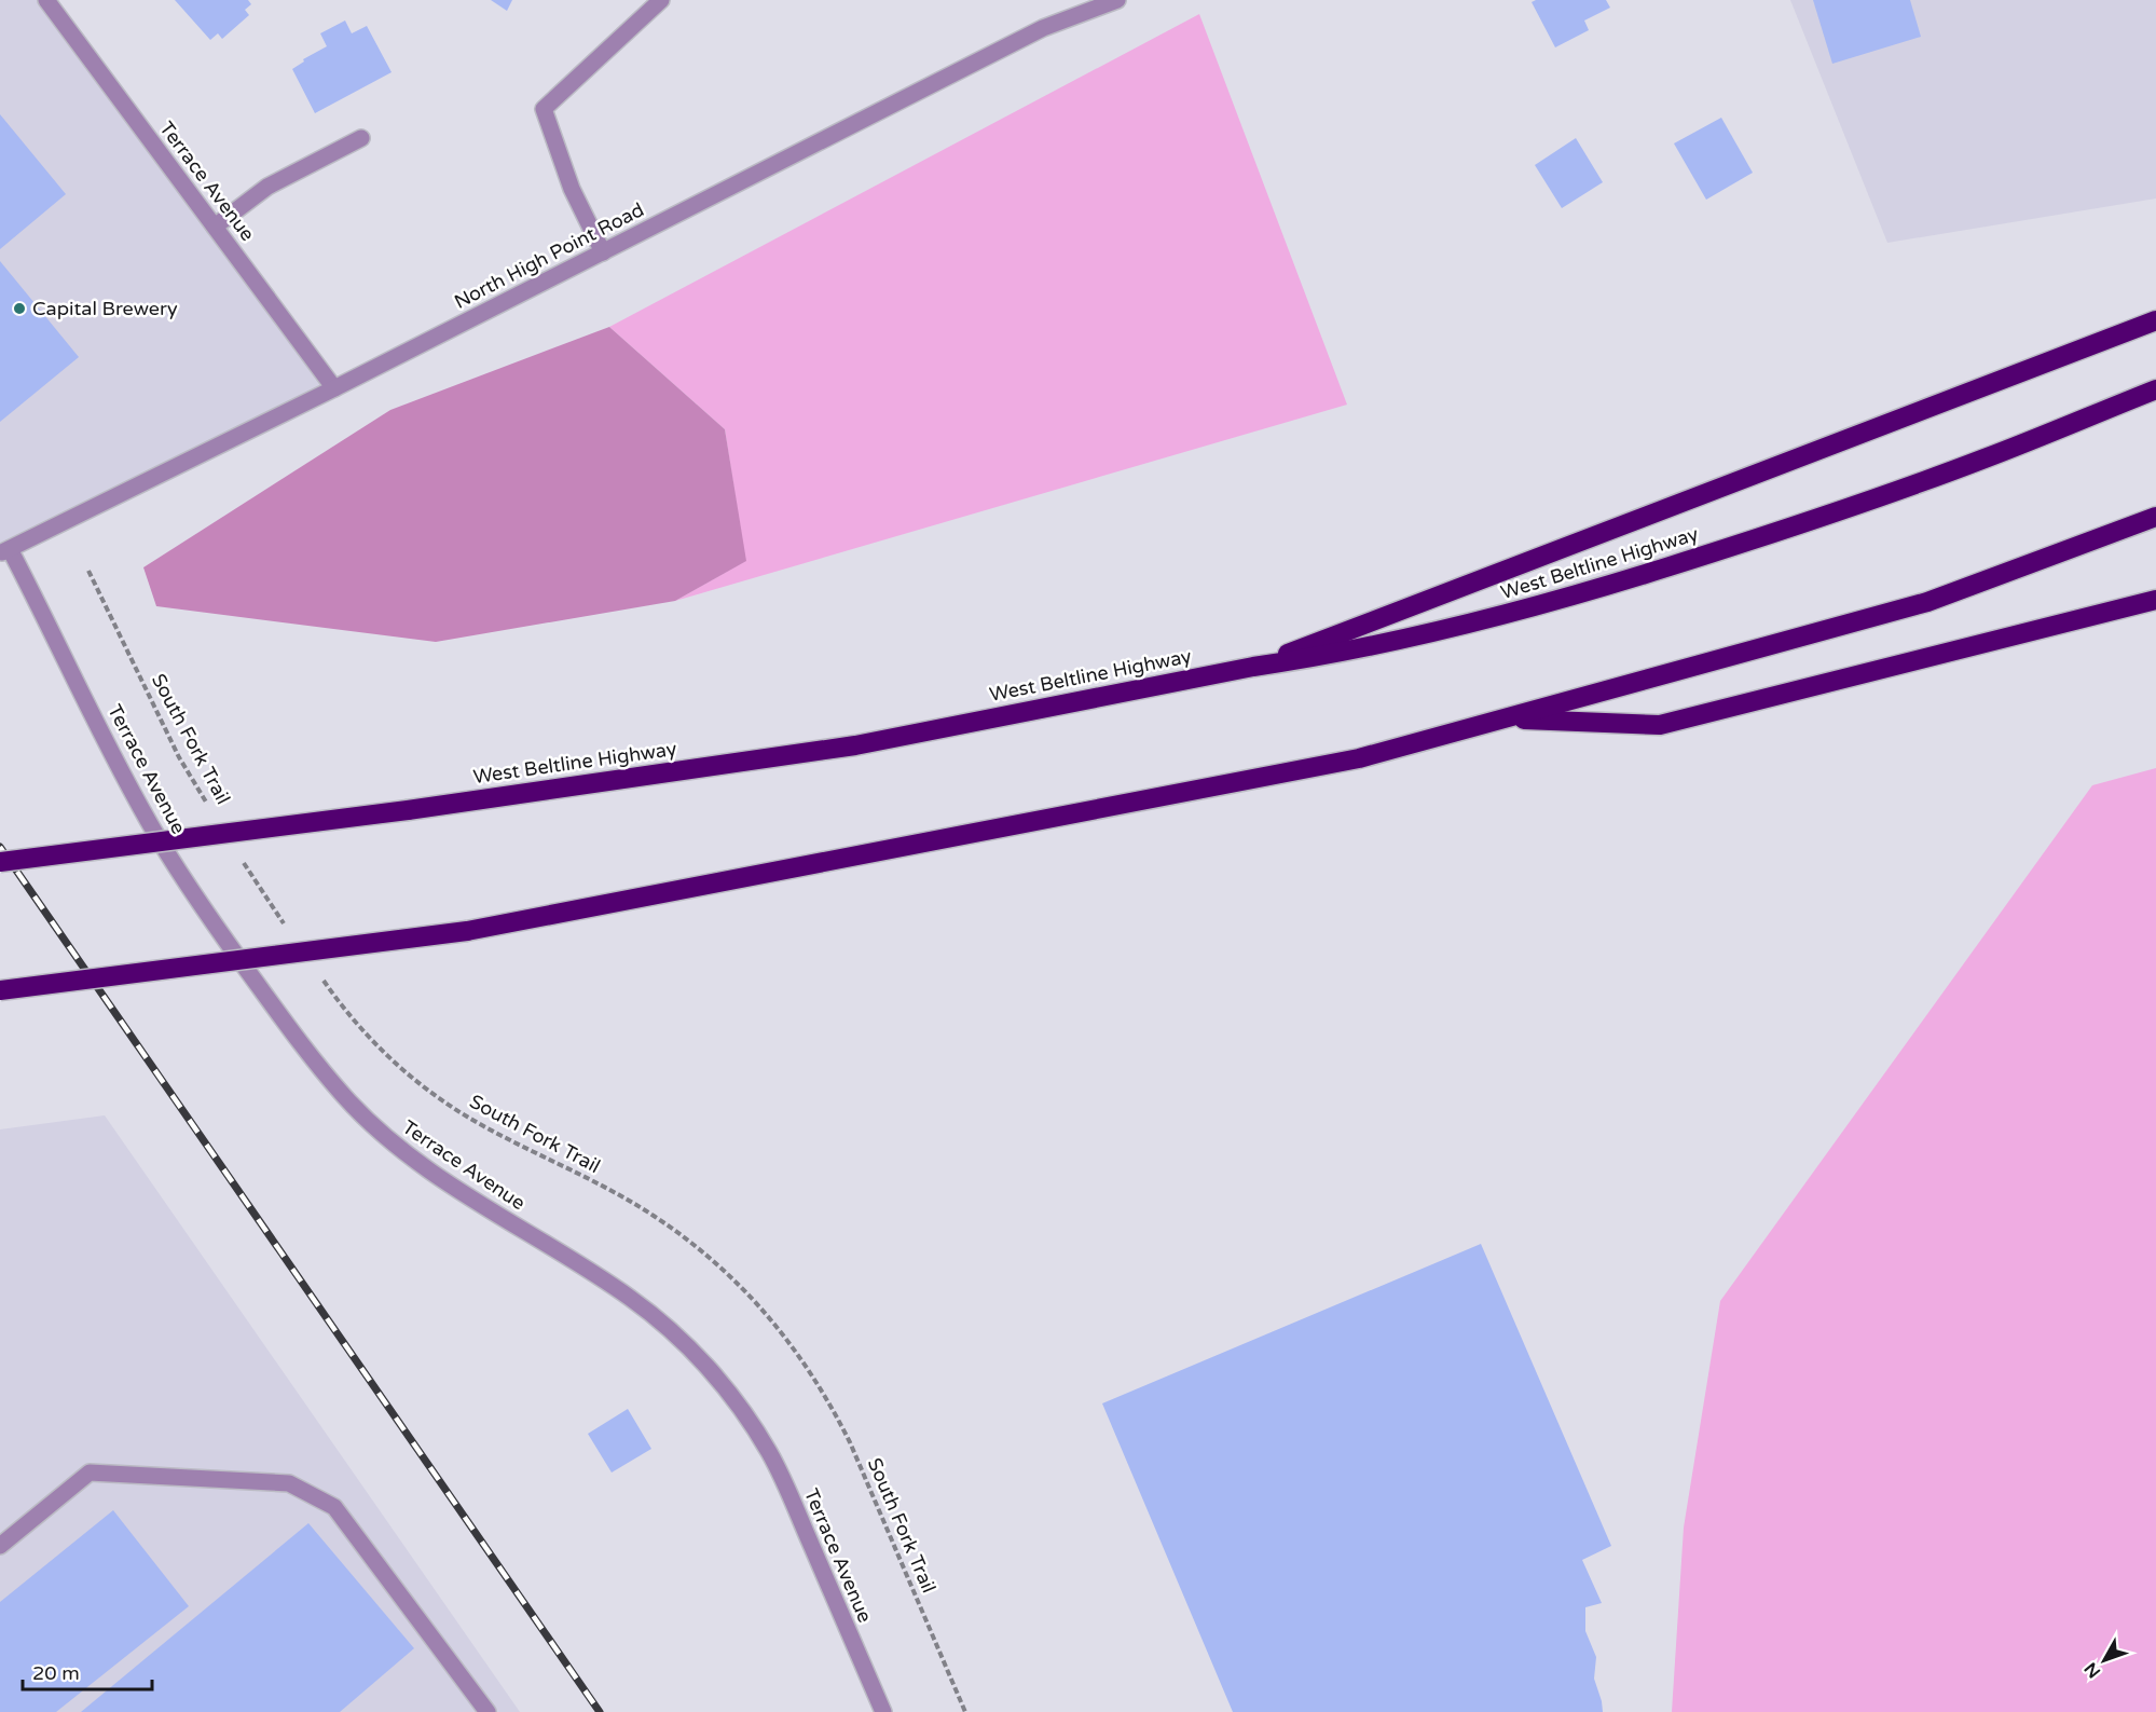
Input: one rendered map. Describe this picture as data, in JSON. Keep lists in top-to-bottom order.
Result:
{
  "streets": {
    "highway": ["West Beltline Highway"],
    "street": ["Terrace Avenue", "North High Point Road"],
    "path": ["South Fork Trail"]
  },
  "crossings": [
    ["Terrace Avenue", "North High Point Road"]
  ],
  "places": ["Capital Brewery"],
  "scale_bar": "20 m",
  "north": "bottom left"
}
